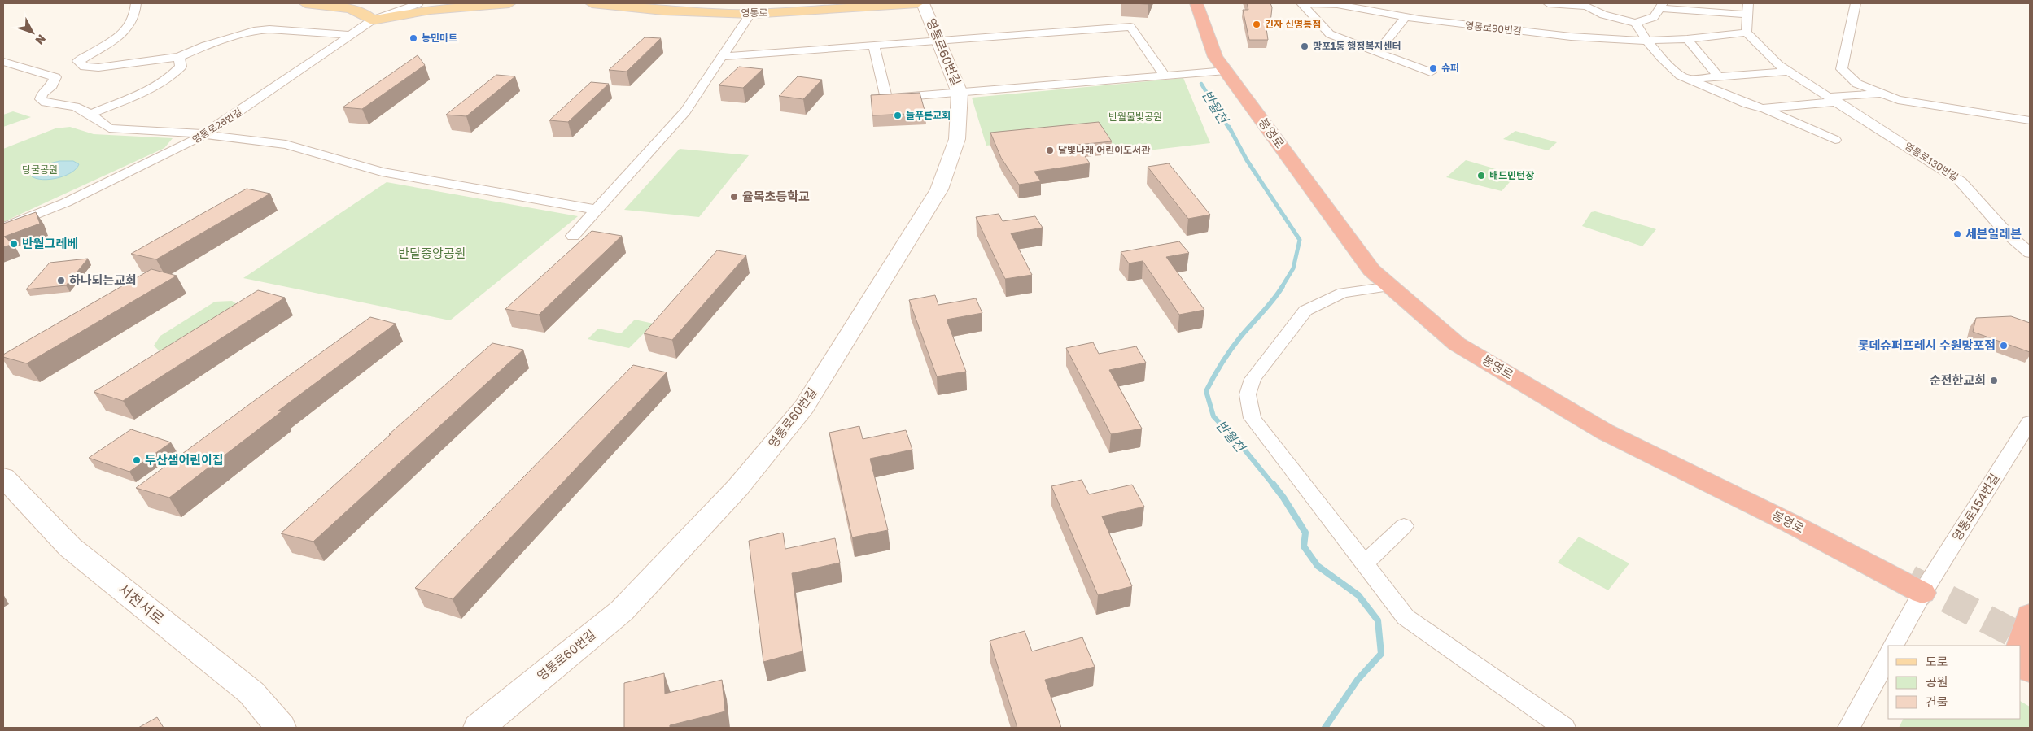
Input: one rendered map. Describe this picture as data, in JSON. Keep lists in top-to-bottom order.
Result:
{
  "streets": {
    "highway": ["봉영로"],
    "main road": ["영통로"],
    "street": [
      "영통로90번길",
      "영통로60번길",
      "영통로26번길",
      "영통로130번길",
      "영통로154번길",
      "서천서로"
    ]
  },
  "crossings": [
    ["영통로90번길", "영통로130번길"],
    ["봉영로", "영통로154번길"]
  ],
  "water": ["반월천"],
  "parks": ["반월물빛공원", "당굴공원", "반달중앙공원"],
  "places": [
    "긴자 신영통점",
    "농민마트",
    "망포1동 행정복지센터",
    "슈퍼",
    "늘푸른교회",
    "달빛나래 어린이도서관",
    "배드민턴장",
    "율목초등학교",
    "세븐일레븐",
    "반월그레베",
    "하나되는교회",
    "롯데슈퍼프레시 수원망포점",
    "순전한교회",
    "두산샘어린이집"
  ],
  "legend": ["도로", "공원", "건물"],
  "north": "bottom right"
}
